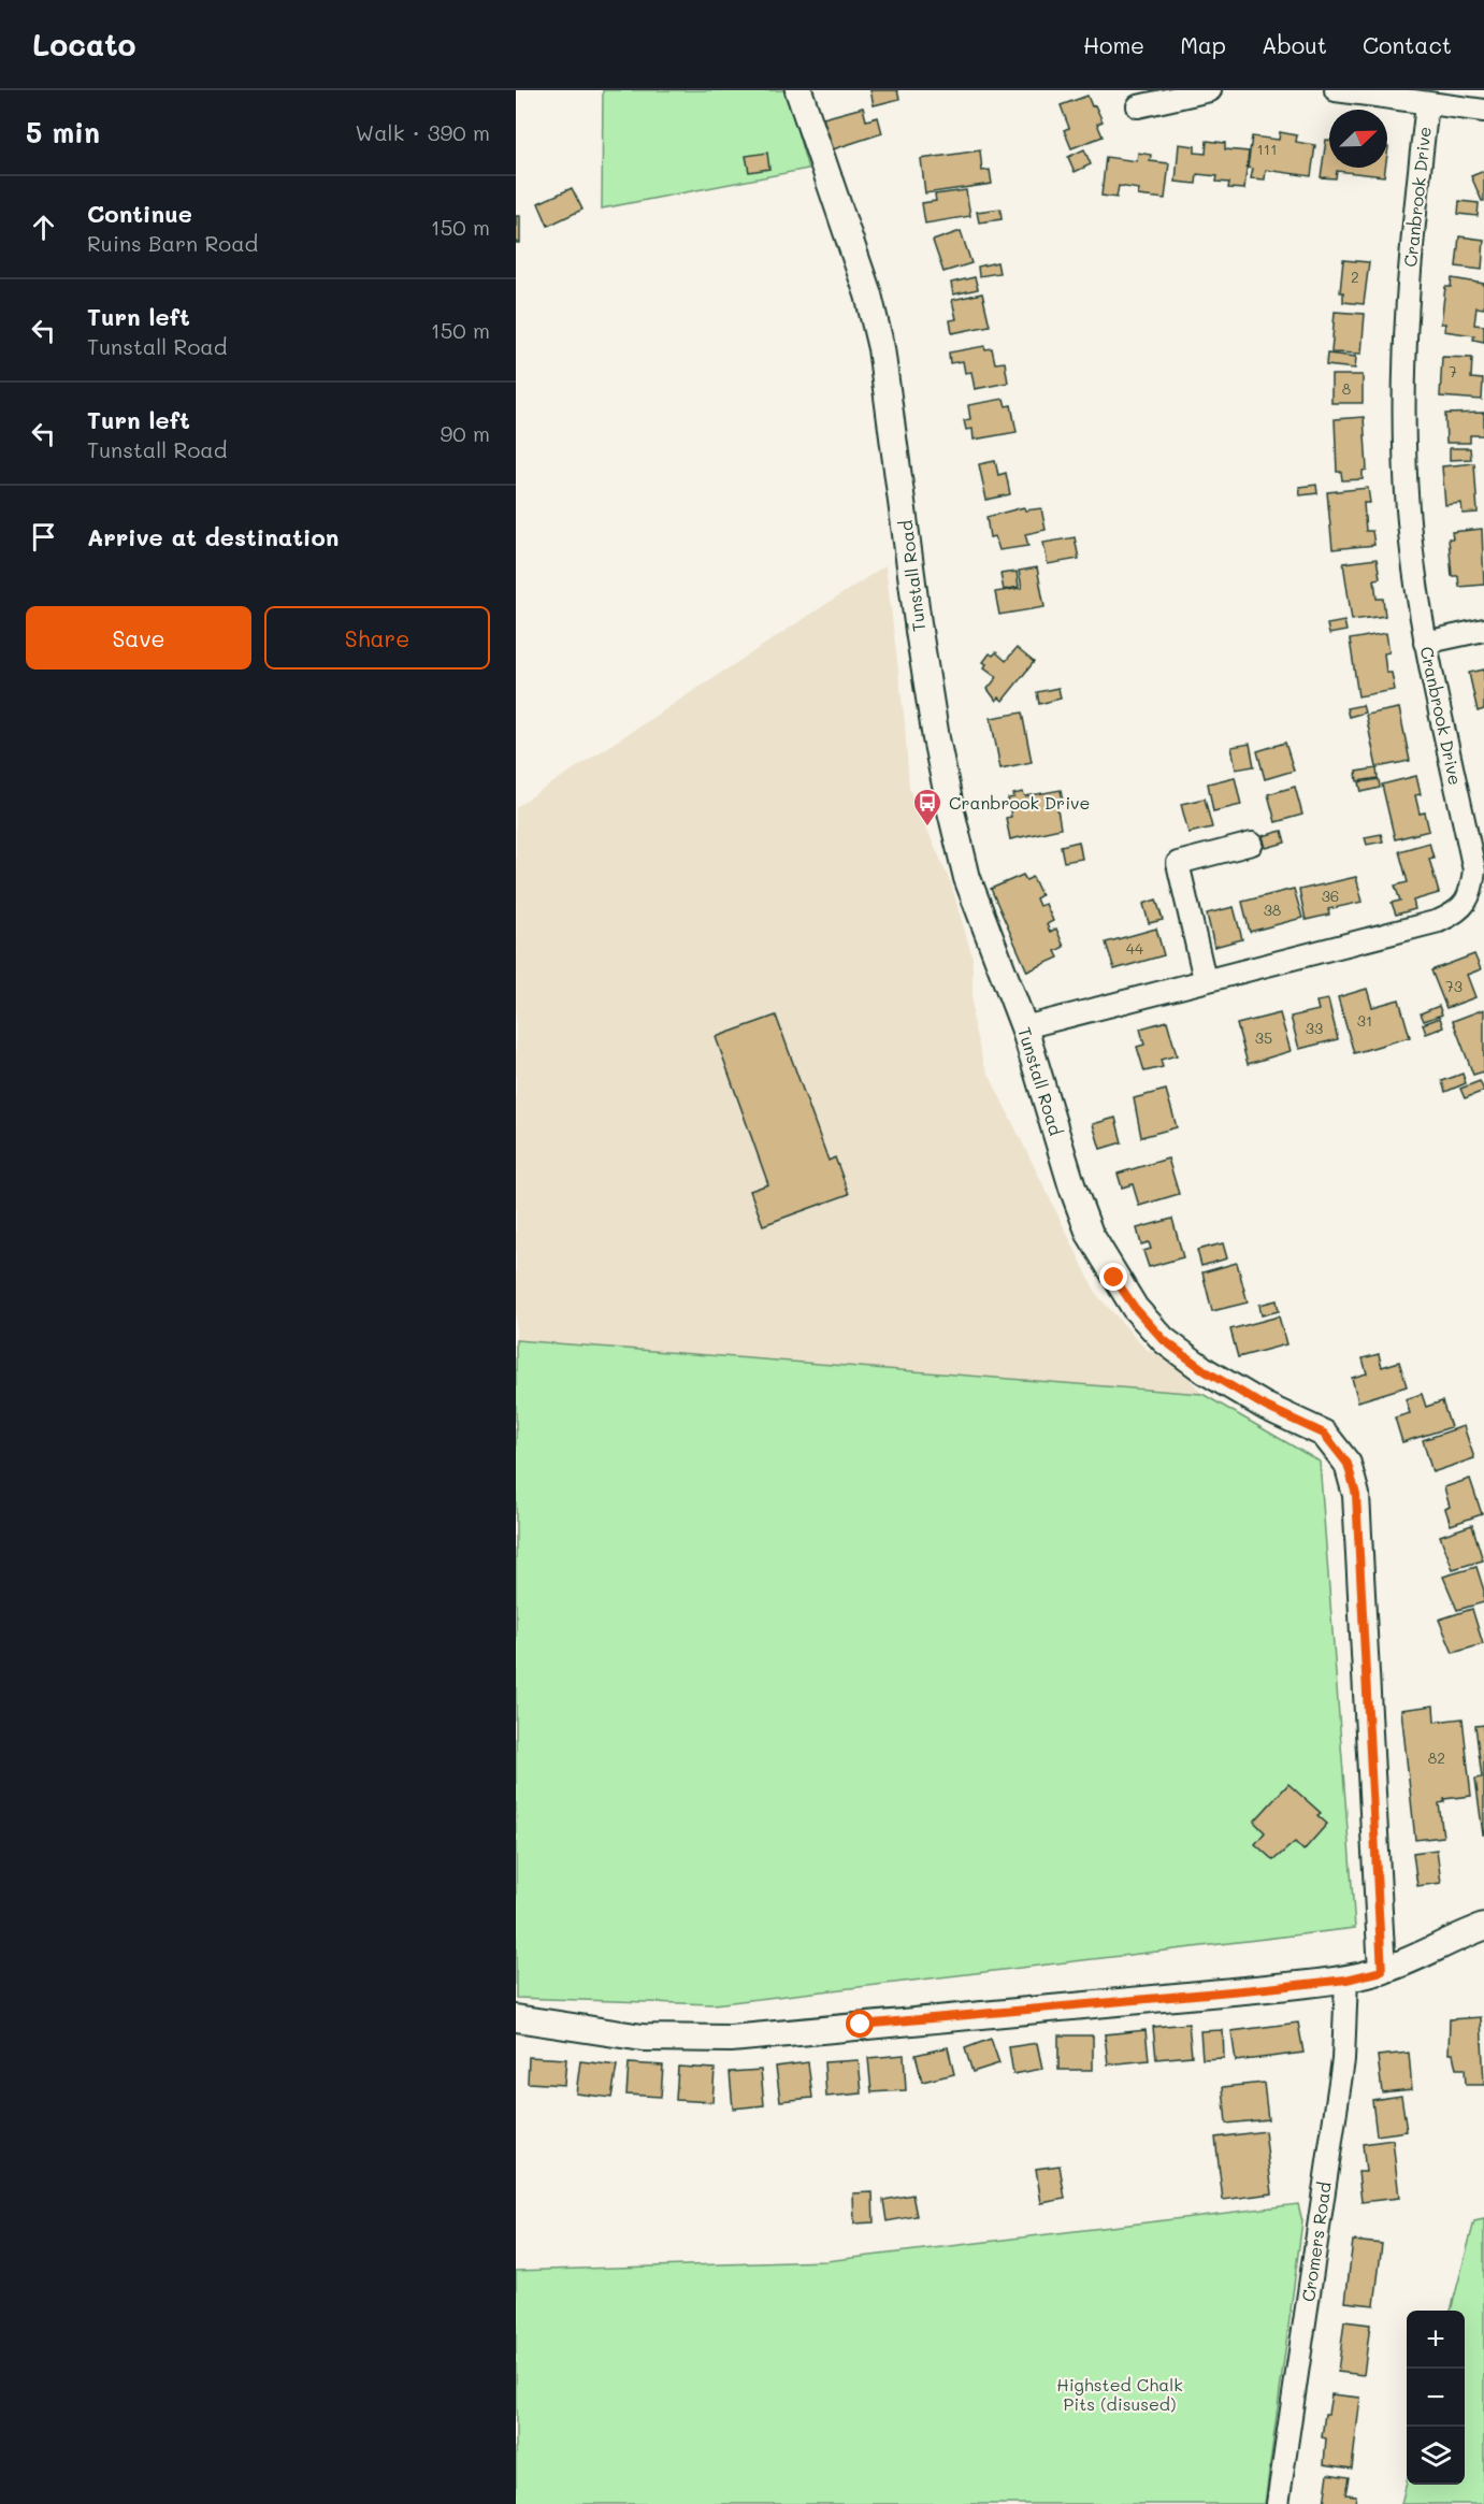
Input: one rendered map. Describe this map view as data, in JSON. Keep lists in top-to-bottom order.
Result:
{
  "streets": {
    "street": ["Cranbrook Drive", "Tunstall Road", "Cromers Road"]
  },
  "crossings": [
    ["Cranbrook Drive", "Tunstall Road"]
  ],
  "parks": ["Highsted Chalk Pits (disused)"],
  "places": {
    "bus stop": ["Cranbrook Drive"]
  },
  "house_numbers": [
    "111",
    "2",
    "7",
    "8",
    "36",
    "38",
    "44",
    "73",
    "31",
    "33",
    "35",
    "82"
  ],
  "north": "top right",
  "page": {
    "header": "Locato",
    "nav": [
      "Home",
      "Map",
      "About",
      "Contact"
    ],
    "heading": ["5 min", "Walk · 390 m"],
    "list": [
      ["Continue", "Ruins Barn Road", "150 m"],
      ["Turn left", "Tunstall Road", "150 m"],
      ["Turn left", "Tunstall Road", "90 m"],
      "Arrive at destination"
    ],
    "buttons": ["Save", "Share"],
    "map_buttons": ["+", "−"]
  }
}
